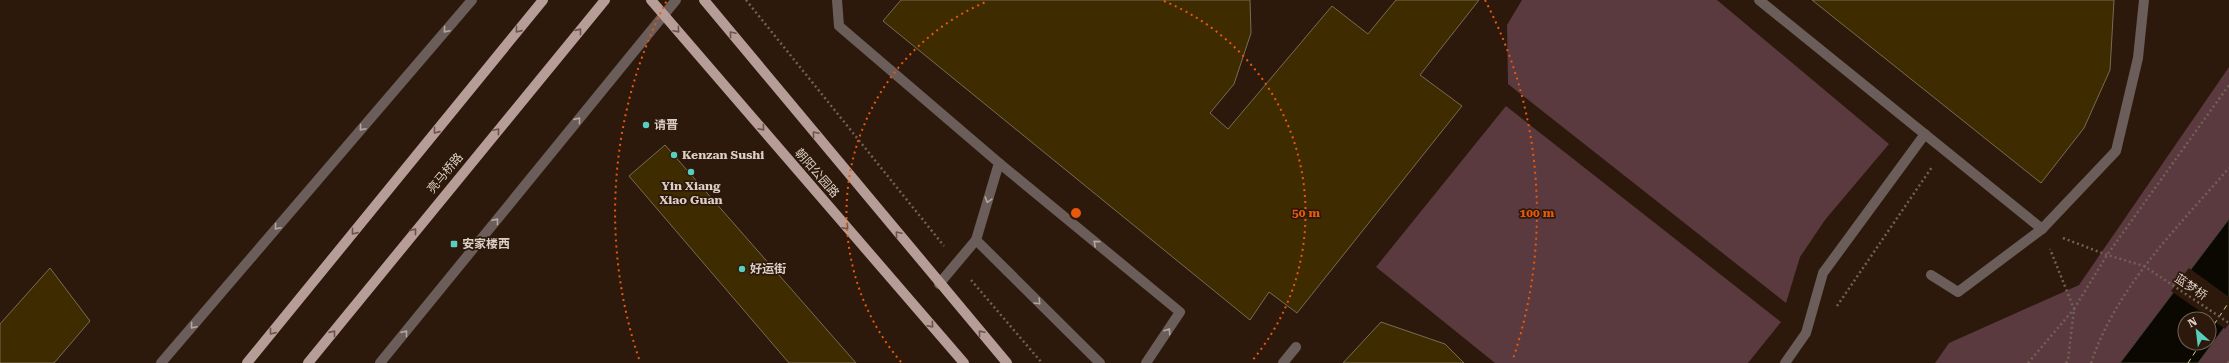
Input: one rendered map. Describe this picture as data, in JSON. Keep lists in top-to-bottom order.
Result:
{
  "streets": {
    "main road": ["亮马桥路", "朝阳公园路"],
    "path": ["蓝梦桥"]
  },
  "places": {
    "other": [
      "请晋",
      "Kenzan Sushi",
      "Yin Xiang Xiao Guan",
      "好运街"
    ],
    "transit": ["安家楼西"]
  },
  "north": "top left",
  "rings": ["50 m", "100 m"]
}
